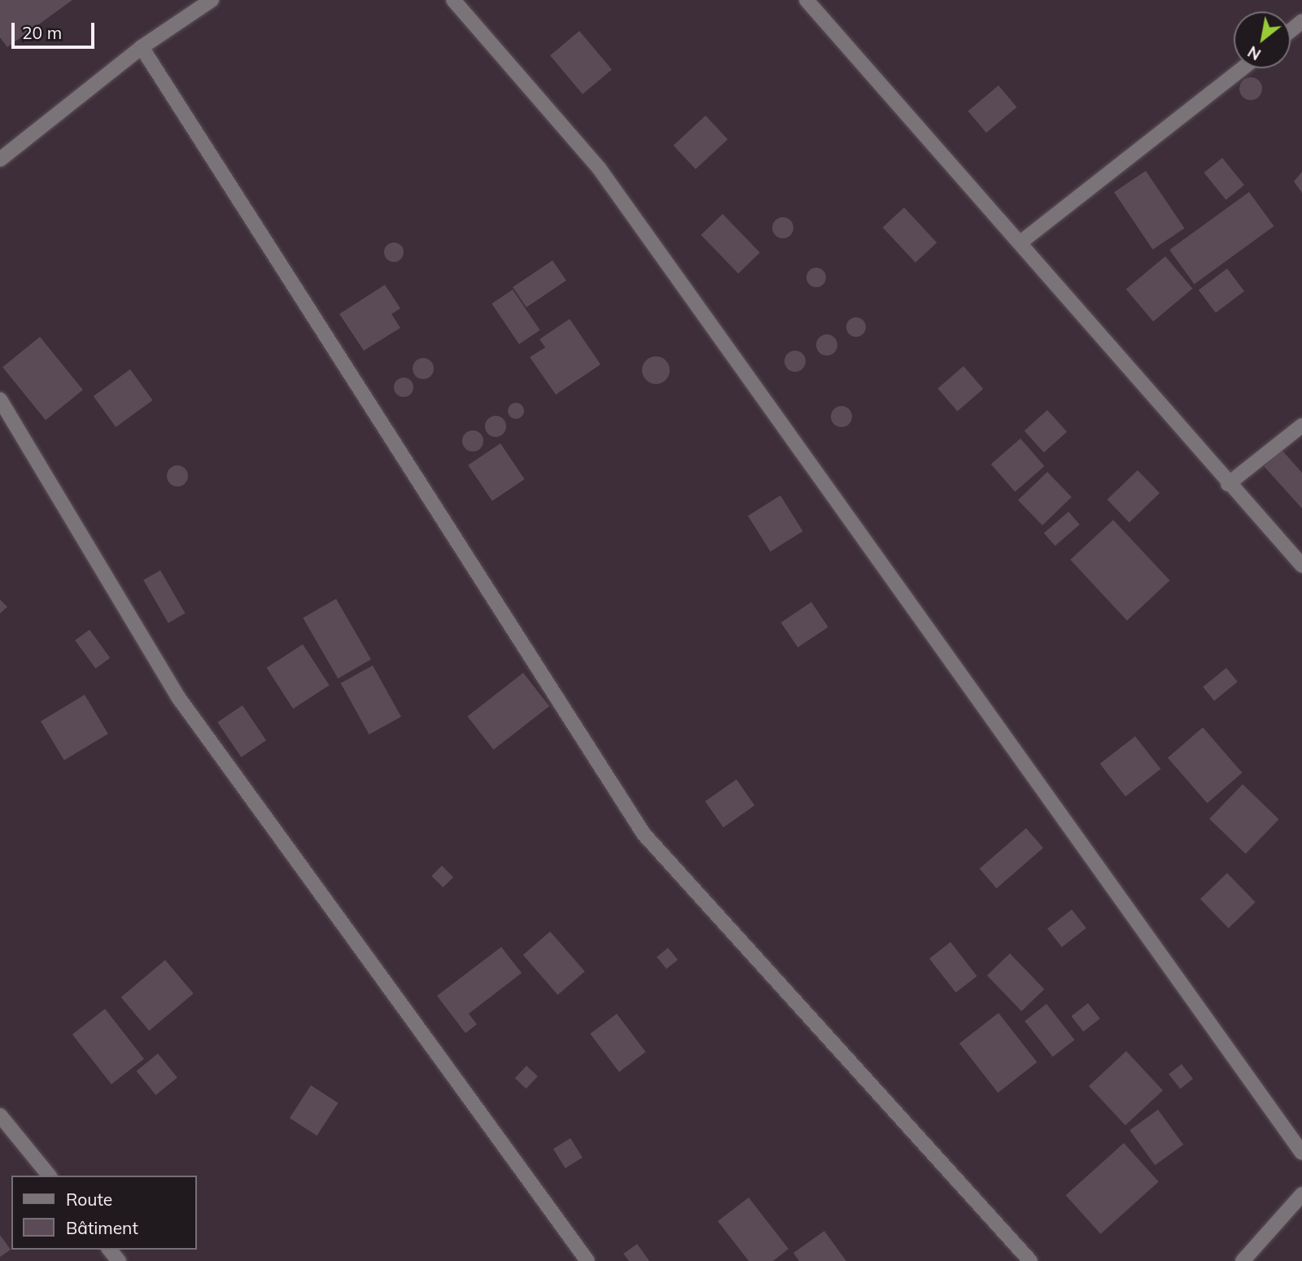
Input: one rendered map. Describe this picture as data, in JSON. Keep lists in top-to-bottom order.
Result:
{
  "legend": ["Route", "Bâtiment"],
  "scale_bar": "20 m",
  "north": "bottom left"
}
